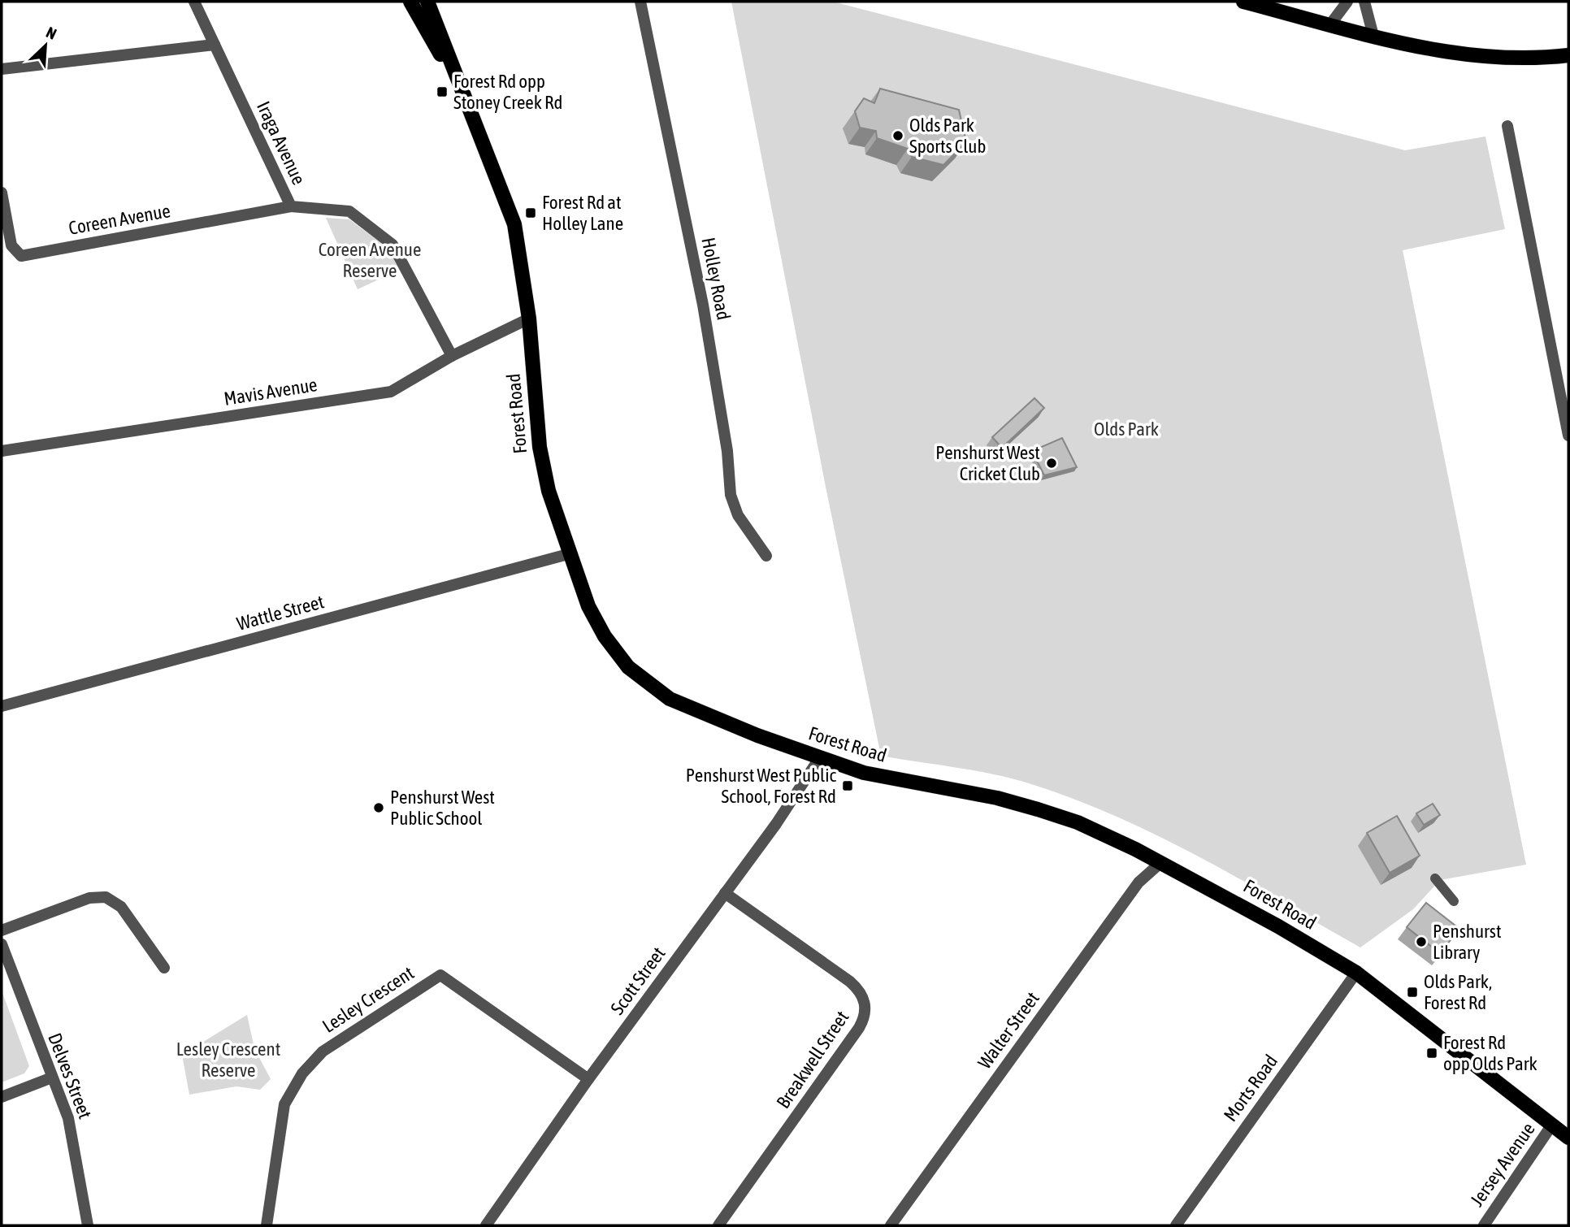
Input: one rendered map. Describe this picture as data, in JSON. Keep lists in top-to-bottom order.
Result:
{
  "streets": {
    "main road": ["Forest Road"],
    "street": [
      "Iraga Avenue",
      "Coreen Avenue",
      "Holley Road",
      "Mavis Avenue",
      "Wattle Street",
      "Scott Street",
      "Lesley Crescent",
      "Walter Street",
      "Breakwell Street",
      "Delves Street",
      "Morts Road",
      "Jersey Avenue"
    ]
  },
  "crossings": [
    ["Iraga Avenue", "Coreen Avenue"],
    ["Iraga Avenue", "Mavis Avenue"],
    ["Mavis Avenue", "Forest Road"],
    ["Forest Road", "Wattle Street"],
    ["Forest Road", "Scott Street"],
    ["Forest Road", "Walter Street"],
    ["Forest Road", "Morts Road"],
    ["Forest Road", "Jersey Avenue"],
    ["Scott Street", "Lesley Crescent"],
    ["Scott Street", "Breakwell Street"]
  ],
  "parks": ["Coreen Avenue Reserve", "Olds Park", "Lesley Crescent Reserve"],
  "places": {
    "transit": [
      "Forest Rd opp Stoney Creek Rd",
      "Forest Rd at Holley Lane",
      "Penshurst West Public School, Forest Rd",
      "Olds Park, Forest Rd",
      "Forest Rd opp Olds Park"
    ],
    "other": [
      "Olds Park Sports Club",
      "Penshurst West Cricket Club",
      "Penshurst West Public School",
      "Penshurst Library"
    ]
  },
  "north": "top right"
}
